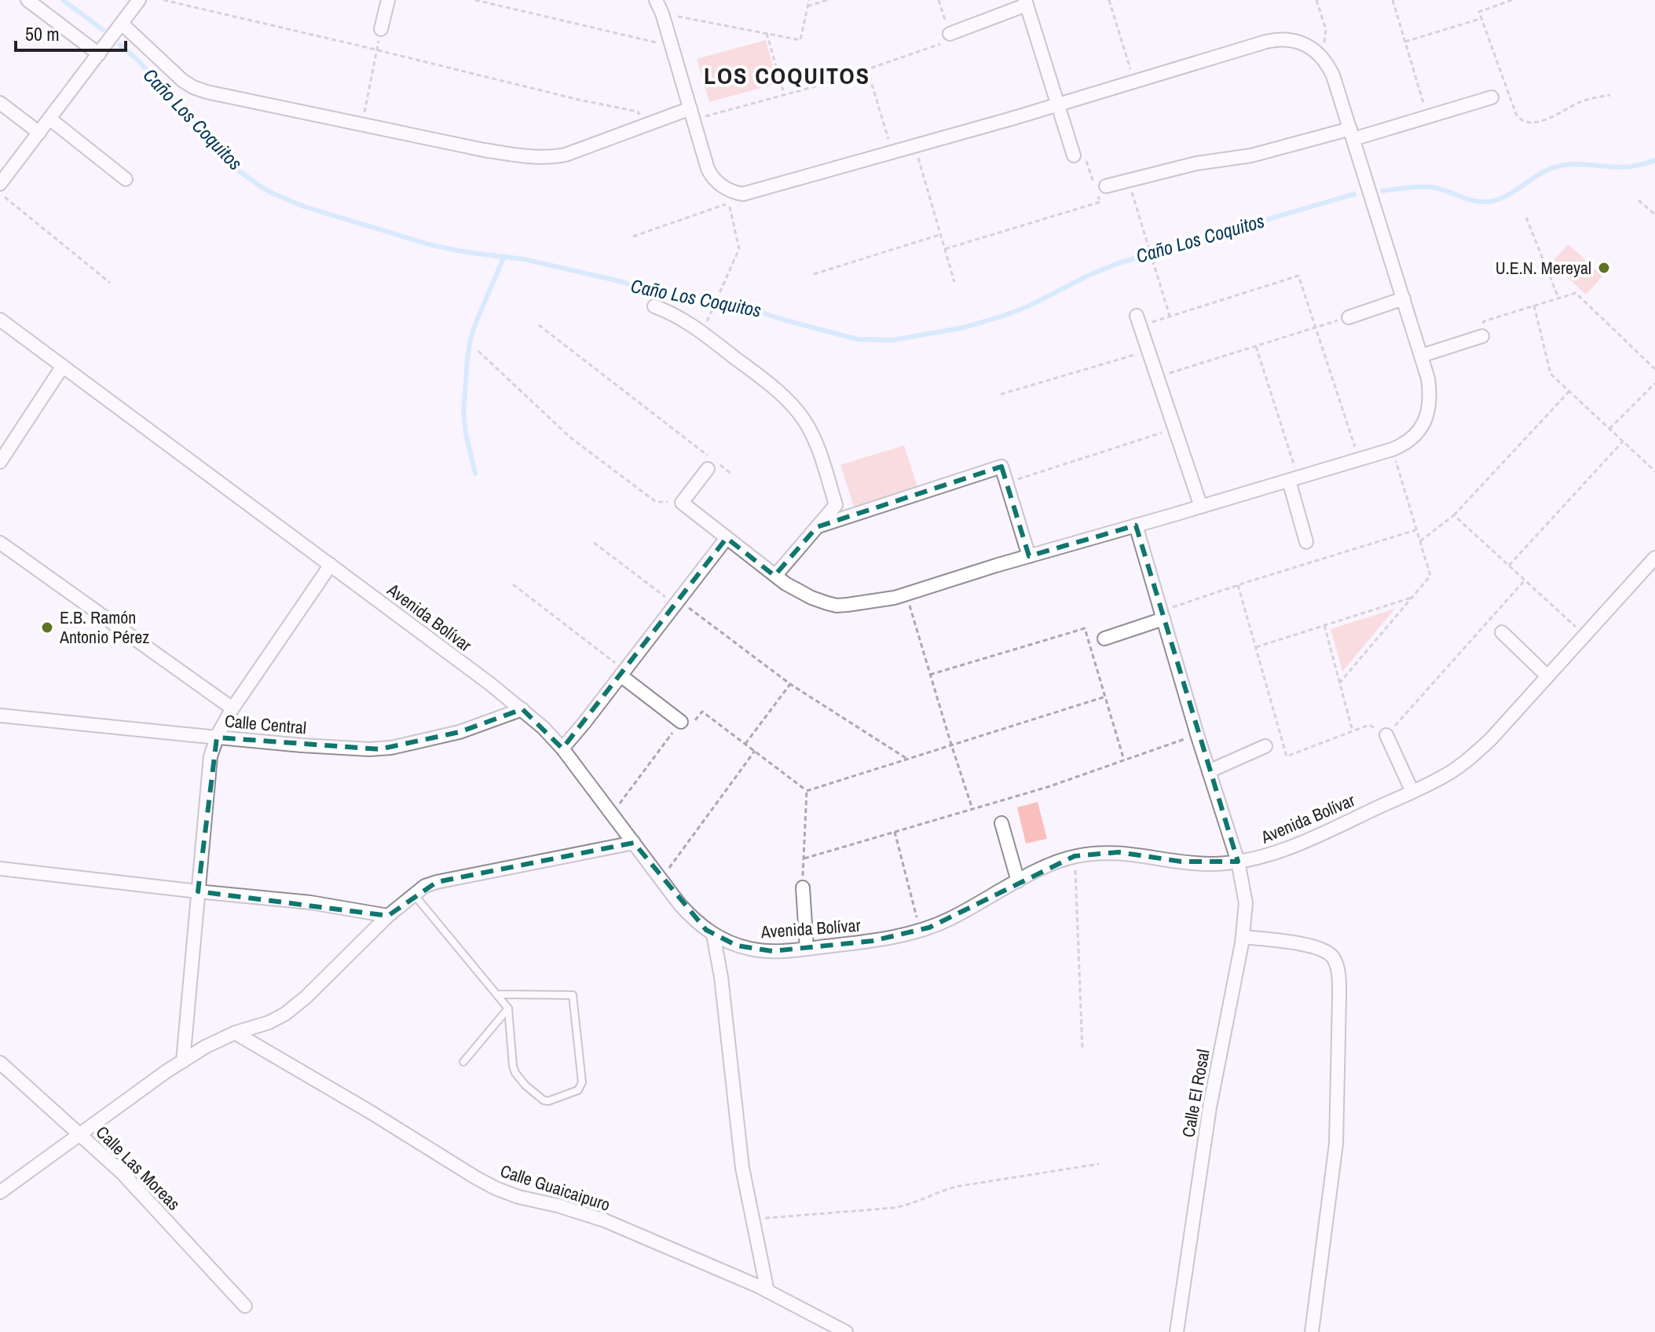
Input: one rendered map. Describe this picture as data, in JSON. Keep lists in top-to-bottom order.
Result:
{
  "streets": {
    "street": [
      "Avenida Bolívar",
      "Calle Central",
      "Calle El Rosal",
      "Calle Las Moreas",
      "Calle Guaicaipuro"
    ]
  },
  "crossings": [
    ["Avenida Bolívar", "Calle Central"],
    ["Avenida Bolívar", "Calle El Rosal"]
  ],
  "districts": ["LOS COQUITOS"],
  "water": ["Caño Los Coquitos"],
  "places": ["U.E.N. Mereyal", "E.B. Ramón Antonio Pérez"],
  "scale_bar": "50 m"
}
